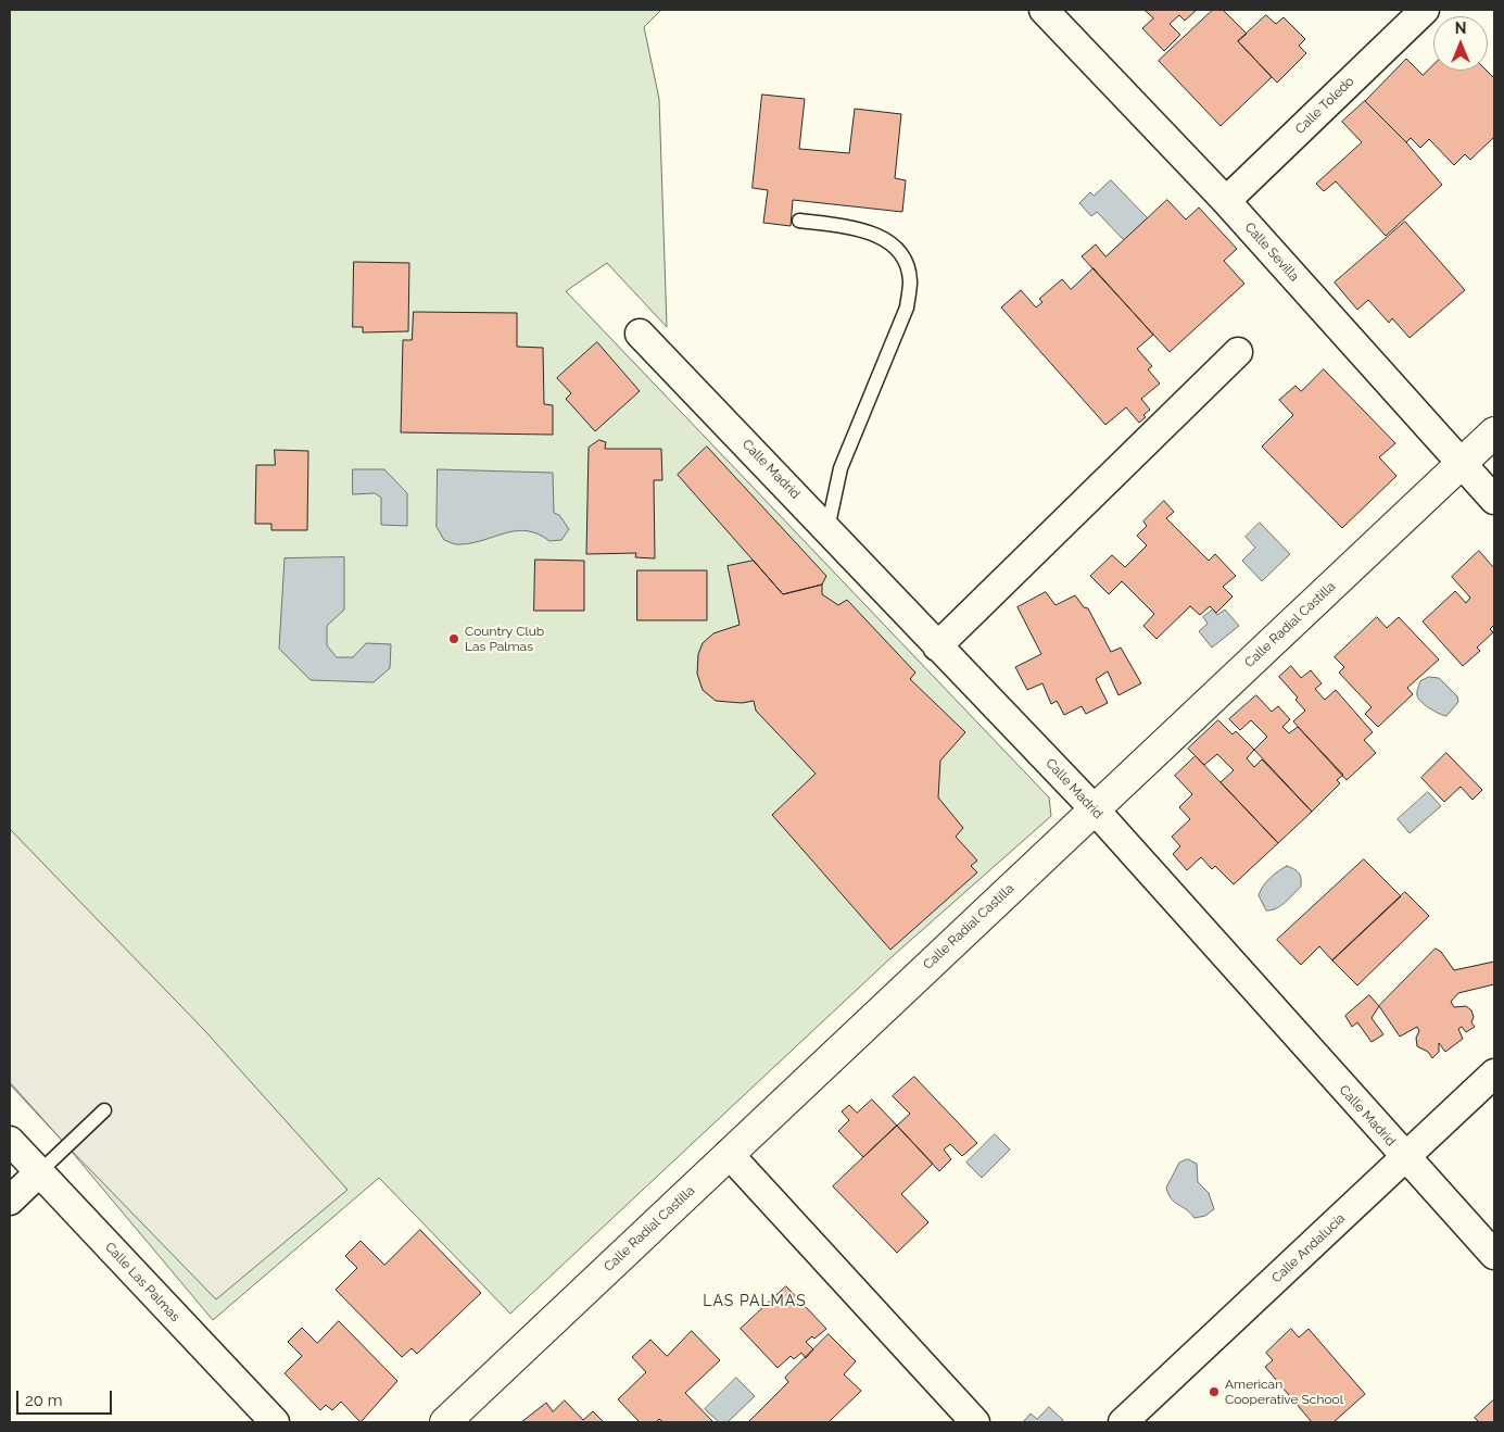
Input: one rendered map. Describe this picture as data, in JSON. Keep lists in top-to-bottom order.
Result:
{
  "streets": {
    "street": [
      "Calle Toledo",
      "Calle Sevilla",
      "Calle Madrid",
      "Calle Radial Castilla",
      "Calle Andalucía",
      "Calle Las Palmas"
    ]
  },
  "crossings": [
    ["Calle Toledo", "Calle Sevilla"],
    ["Calle Sevilla", "Calle Radial Castilla"],
    ["Calle Madrid", "Calle Radial Castilla"],
    ["Calle Madrid", "Calle Andalucía"]
  ],
  "districts": ["LAS PALMAS"],
  "places": ["Country Club Las Palmas", "American Cooperative School"],
  "scale_bar": "20 m",
  "north": "top"
}
